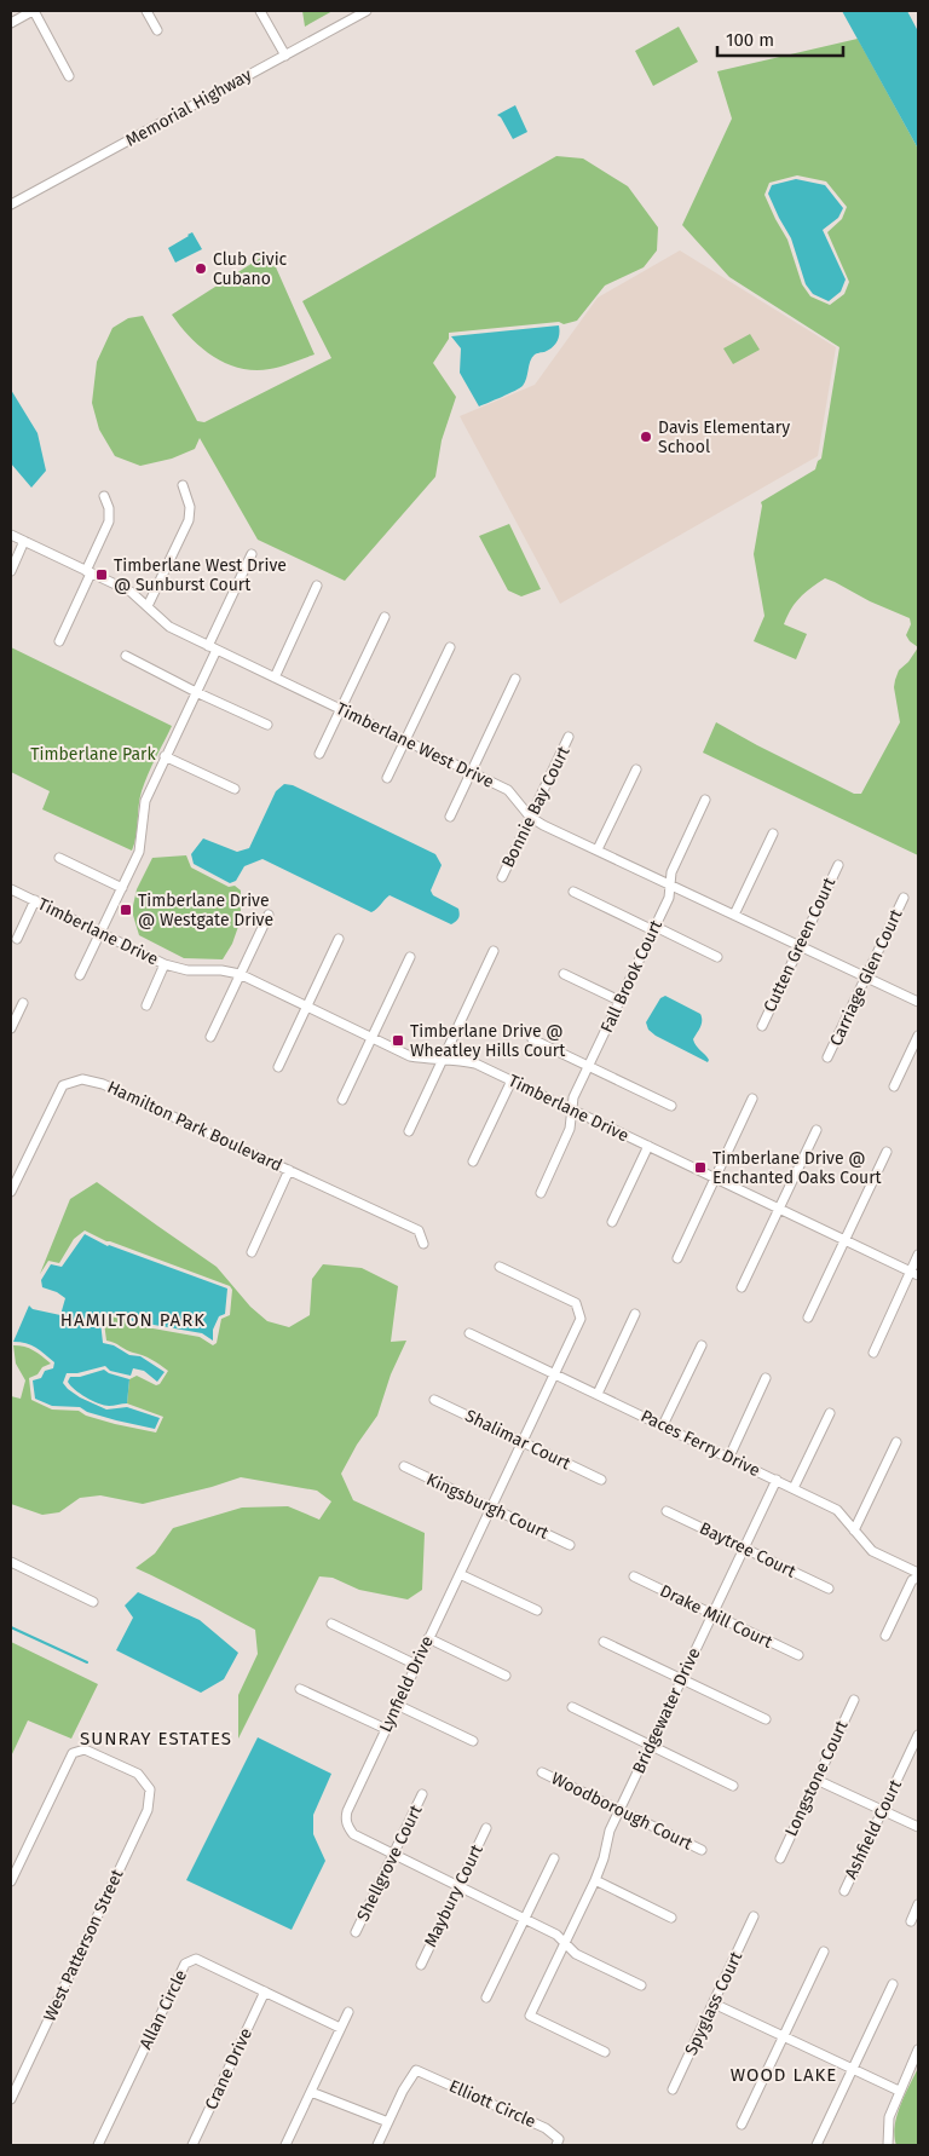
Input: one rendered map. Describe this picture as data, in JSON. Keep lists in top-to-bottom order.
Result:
{
  "streets": {
    "street": [
      "Memorial Highway",
      "Timberlane West Drive",
      "Bonnie Bay Court",
      "Timberlane Drive",
      "Cutten Green Court",
      "Fall Brook Court",
      "Carriage Glen Court",
      "Hamilton Park Boulevard",
      "Shalimar Court",
      "Paces Ferry Drive",
      "Kingsburgh Court",
      "Baytree Court",
      "Drake Mill Court",
      "Lynfield Drive",
      "Bridgewater Drive",
      "Longstone Court",
      "Woodborough Court",
      "Ashfield Court",
      "Shellgrove Court",
      "Maybury Court",
      "West Patterson Street",
      "Spyglass Court",
      "Allan Circle",
      "Crane Drive",
      "Elliott Circle"
    ]
  },
  "crossings": [
    ["Timberlane West Drive", "Bonnie Bay Court"],
    ["Timberlane West Drive", "Cutten Green Court"],
    ["Timberlane West Drive", "Fall Brook Court"],
    ["Timberlane West Drive", "Carriage Glen Court"],
    ["Timberlane Drive", "Fall Brook Court"],
    ["Shalimar Court", "Lynfield Drive"],
    ["Paces Ferry Drive", "Lynfield Drive"],
    ["Paces Ferry Drive", "Bridgewater Drive"],
    ["Kingsburgh Court", "Lynfield Drive"],
    ["Baytree Court", "Bridgewater Drive"],
    ["Drake Mill Court", "Bridgewater Drive"],
    ["Lynfield Drive", "Bridgewater Drive"],
    ["Lynfield Drive", "Shellgrove Court"],
    ["Lynfield Drive", "Maybury Court"],
    ["Bridgewater Drive", "Woodborough Court"],
    ["Allan Circle", "Crane Drive"]
  ],
  "districts": ["HAMILTON PARK", "SUNRAY ESTATES", "WOOD LAKE"],
  "parks": ["Timberlane Park"],
  "places": {
    "other": ["Club Civic Cubano", "Davis Elementary School"],
    "transit": [
      "Timberlane West Drive @ Sunburst Court",
      "Timberlane Drive @ Westgate Drive",
      "Timberlane Drive @ Wheatley Hills Court",
      "Timberlane Drive @ Enchanted Oaks Court"
    ]
  },
  "scale_bar": "100 m"
}
